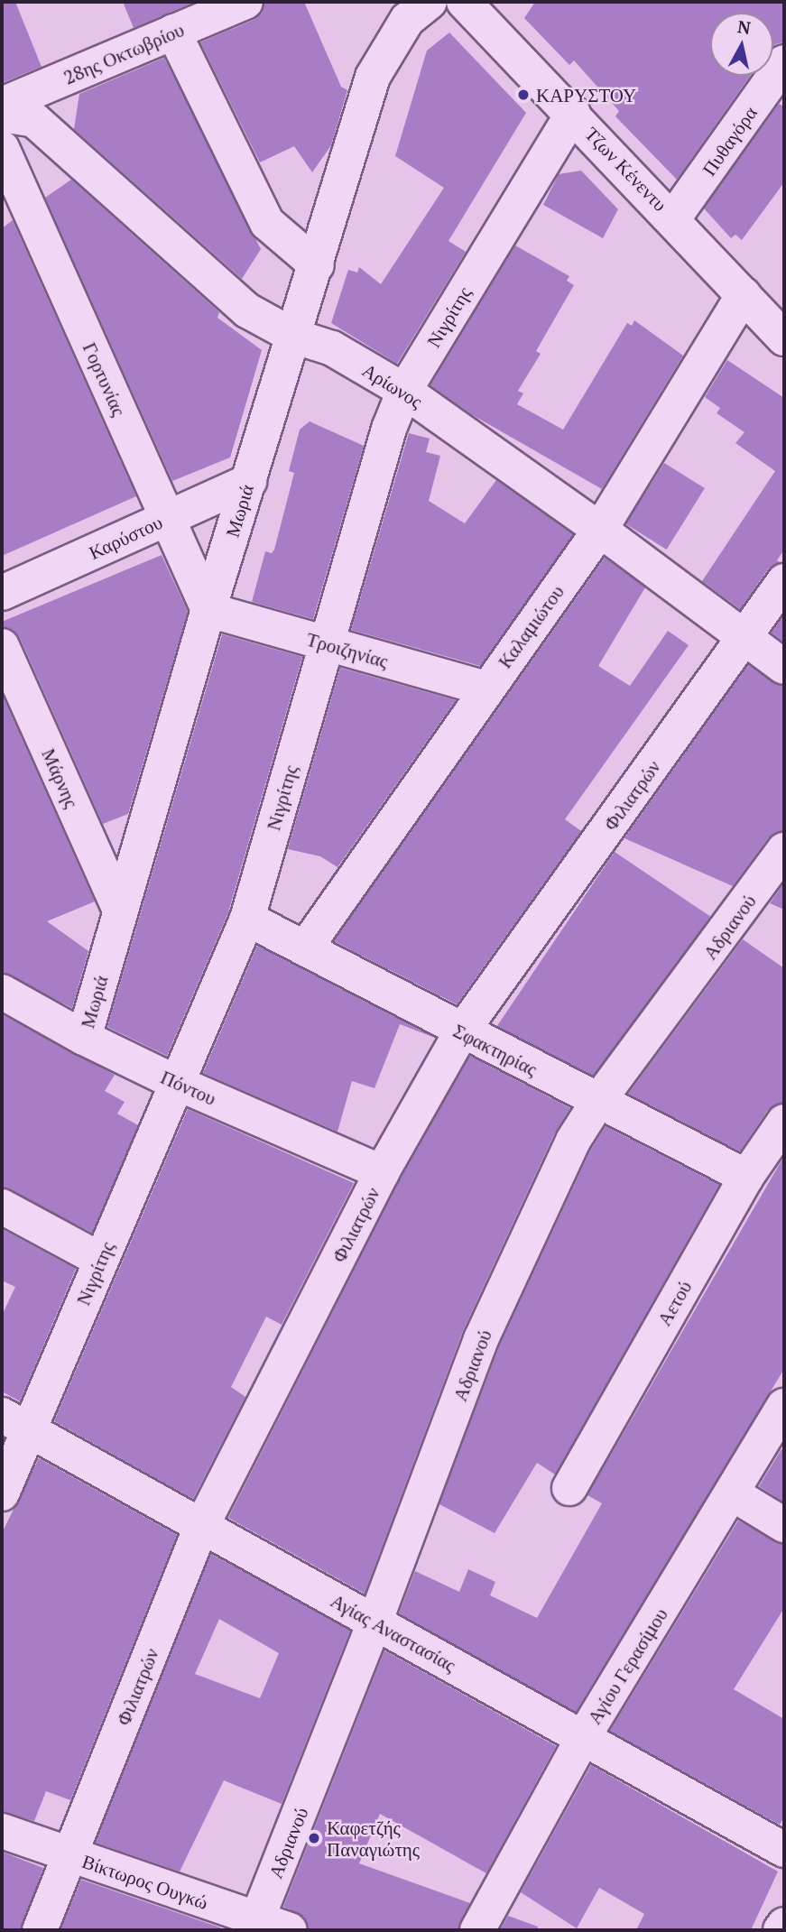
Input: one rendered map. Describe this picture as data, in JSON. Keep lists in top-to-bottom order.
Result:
{
  "streets": {
    "street": [
      "28ης Οκτωβρίου",
      "Πυθαγόρα",
      "Τζων Κένεντυ",
      "Νιγρίτης",
      "Γορτυνίας",
      "Αρίωνος",
      "Μωριά",
      "Καρύστου",
      "Καλαμιώτου",
      "Τροιζηνίας",
      "Μάρνης",
      "Φιλιατρών",
      "Αδριανού",
      "Σφακτηρίας",
      "Πόντου",
      "Αετού",
      "Αγίας Αναστασίας",
      "Αγίου Γερασίμου",
      "Βίκτωρος Ουγκώ"
    ]
  },
  "crossings": [
    ["Πυθαγόρα", "Τζων Κένεντυ"],
    ["Τζων Κένεντυ", "Νιγρίτης"],
    ["Τζων Κένεντυ", "Καλαμιώτου"],
    ["Νιγρίτης", "Αρίωνος"],
    ["Νιγρίτης", "Τροιζηνίας"],
    ["Νιγρίτης", "Σφακτηρίας"],
    ["Νιγρίτης", "Πόντου"],
    ["Νιγρίτης", "Αγίας Αναστασίας"],
    ["Γορτυνίας", "Μωριά"],
    ["Γορτυνίας", "Καρύστου"],
    ["Γορτυνίας", "Τροιζηνίας"],
    ["Αρίωνος", "Μωριά"],
    ["Αρίωνος", "Καλαμιώτου"],
    ["Αρίωνος", "Φιλιατρών"],
    ["Μωριά", "Καρύστου"],
    ["Μωριά", "Τροιζηνίας"],
    ["Μωριά", "Μάρνης"],
    ["Μωριά", "Πόντου"],
    ["Καλαμιώτου", "Τροιζηνίας"],
    ["Καλαμιώτου", "Σφακτηρίας"],
    ["Φιλιατρών", "Σφακτηρίας"],
    ["Φιλιατρών", "Πόντου"],
    ["Φιλιατρών", "Αγίας Αναστασίας"],
    ["Φιλιατρών", "Βίκτωρος Ουγκώ"],
    ["Αδριανού", "Σφακτηρίας"],
    ["Αδριανού", "Αγίας Αναστασίας"],
    ["Αδριανού", "Βίκτωρος Ουγκώ"],
    ["Σφακτηρίας", "Αετού"],
    ["Αγίας Αναστασίας", "Αγίου Γερασίμου"]
  ],
  "places": ["ΚΑΡΥΣΤΟΥ", "Καφετζής Παναγιώτης"],
  "north": "top"
}
